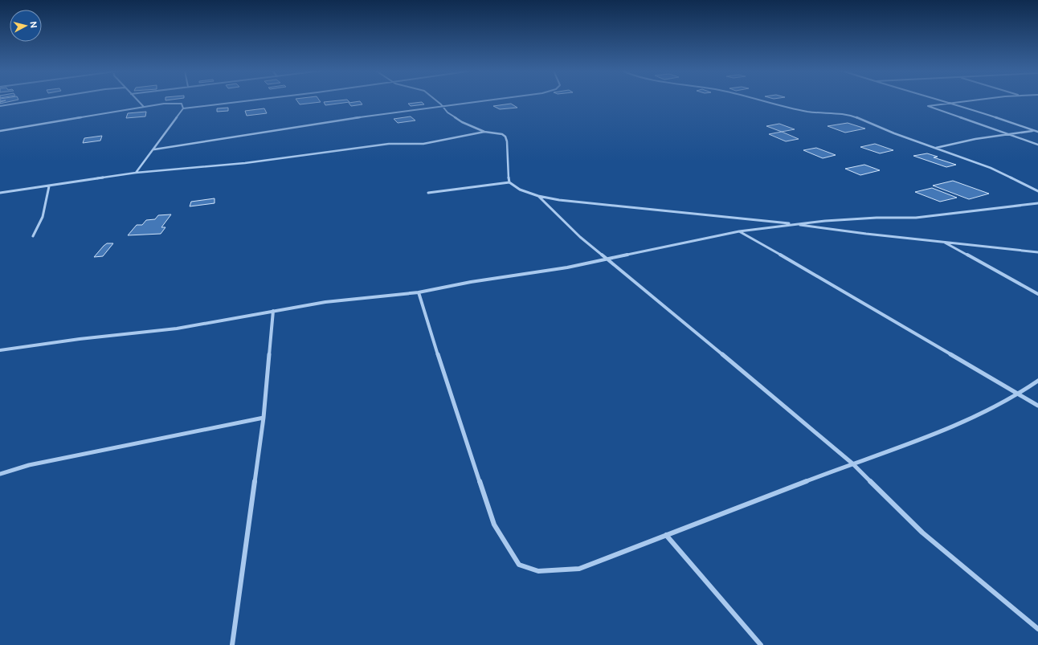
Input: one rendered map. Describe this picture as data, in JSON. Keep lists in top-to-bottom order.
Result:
{
  "north": "right"
}
